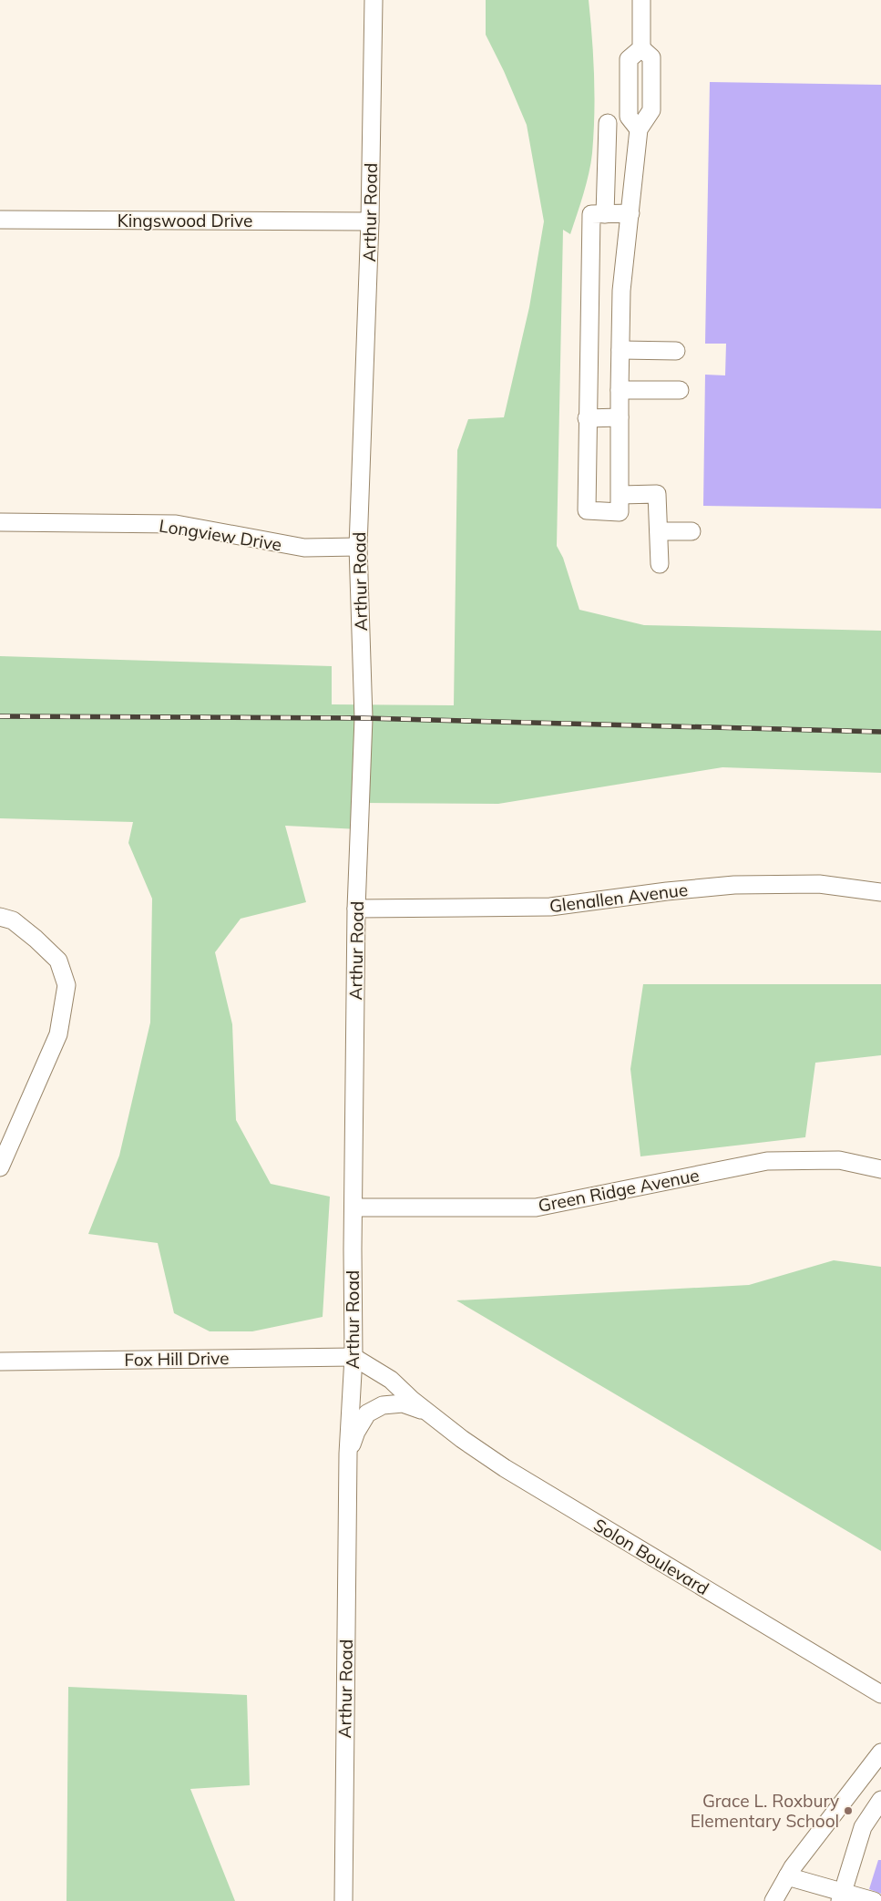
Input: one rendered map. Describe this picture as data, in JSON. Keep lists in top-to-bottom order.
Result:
{
  "streets": {
    "street": [
      "Arthur Road",
      "Kingswood Drive",
      "Longview Drive",
      "Glenallen Avenue",
      "Green Ridge Avenue",
      "Fox Hill Drive",
      "Solon Boulevard"
    ]
  },
  "crossings": [
    ["Arthur Road", "Kingswood Drive"],
    ["Arthur Road", "Longview Drive"],
    ["Arthur Road", "Glenallen Avenue"],
    ["Arthur Road", "Green Ridge Avenue"],
    ["Arthur Road", "Fox Hill Drive"],
    ["Arthur Road", "Solon Boulevard"],
    ["Fox Hill Drive", "Solon Boulevard"]
  ],
  "places": ["Grace L. Roxbury Elementary School"]
}
